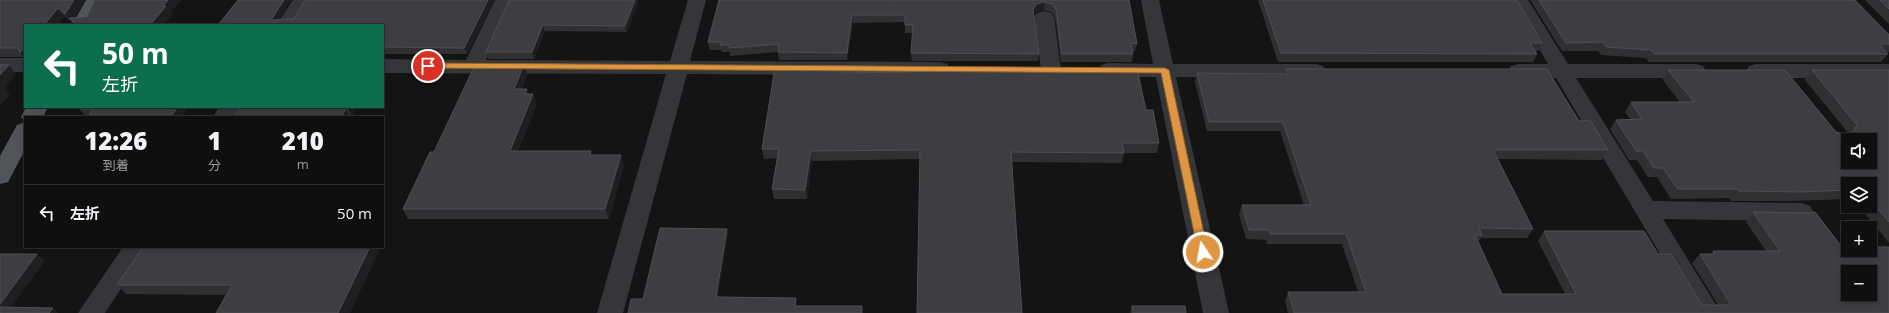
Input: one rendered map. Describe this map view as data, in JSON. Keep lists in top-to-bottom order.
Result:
{
  "page": {
    "turn": ["50 m", "左折"],
    "eta": [
      "12:26",
      "到着",
      "1",
      "分",
      "210",
      "m"
    ],
    "map_buttons": ["+", "−"],
    "list": [
      {
        "name": "左折",
        "value": "50 m"
      }
    ]
  }
}
